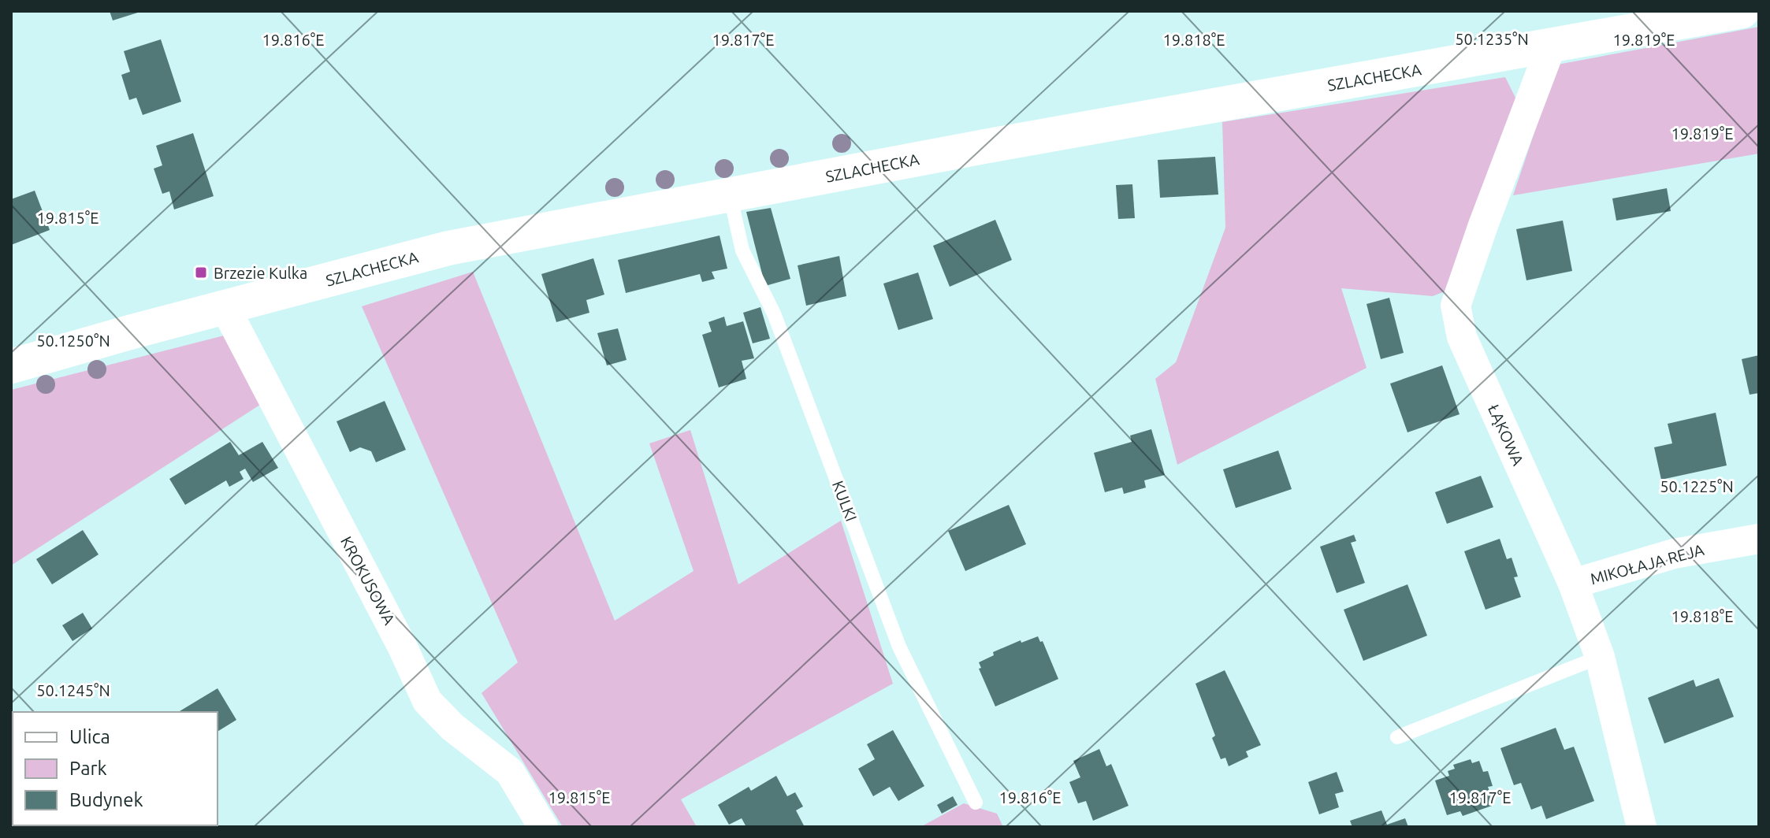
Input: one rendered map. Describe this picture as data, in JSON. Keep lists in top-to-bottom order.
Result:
{
  "streets": {
    "street": [
      "SZLACHECKA",
      "ŁĄKOWA",
      "MIKOŁAJA REJA",
      "KROKUSOWA"
    ],
    "lane": ["KULKI"]
  },
  "crossings": [
    ["SZLACHECKA", "ŁĄKOWA"],
    ["SZLACHECKA", "KULKI"],
    ["SZLACHECKA", "KROKUSOWA"],
    ["ŁĄKOWA", "MIKOŁAJA REJA"]
  ],
  "places": {
    "transit": ["Brzezie Kulka"]
  },
  "legend": ["Ulica", "Park", "Budynek"],
  "coordinates": [
    "50.1235°N",
    "19.816°E",
    "19.817°E",
    "19.818°E",
    "19.819°E",
    "19.815°E",
    "50.1250°N",
    "50.1225°N",
    "50.1245°N"
  ]
}
